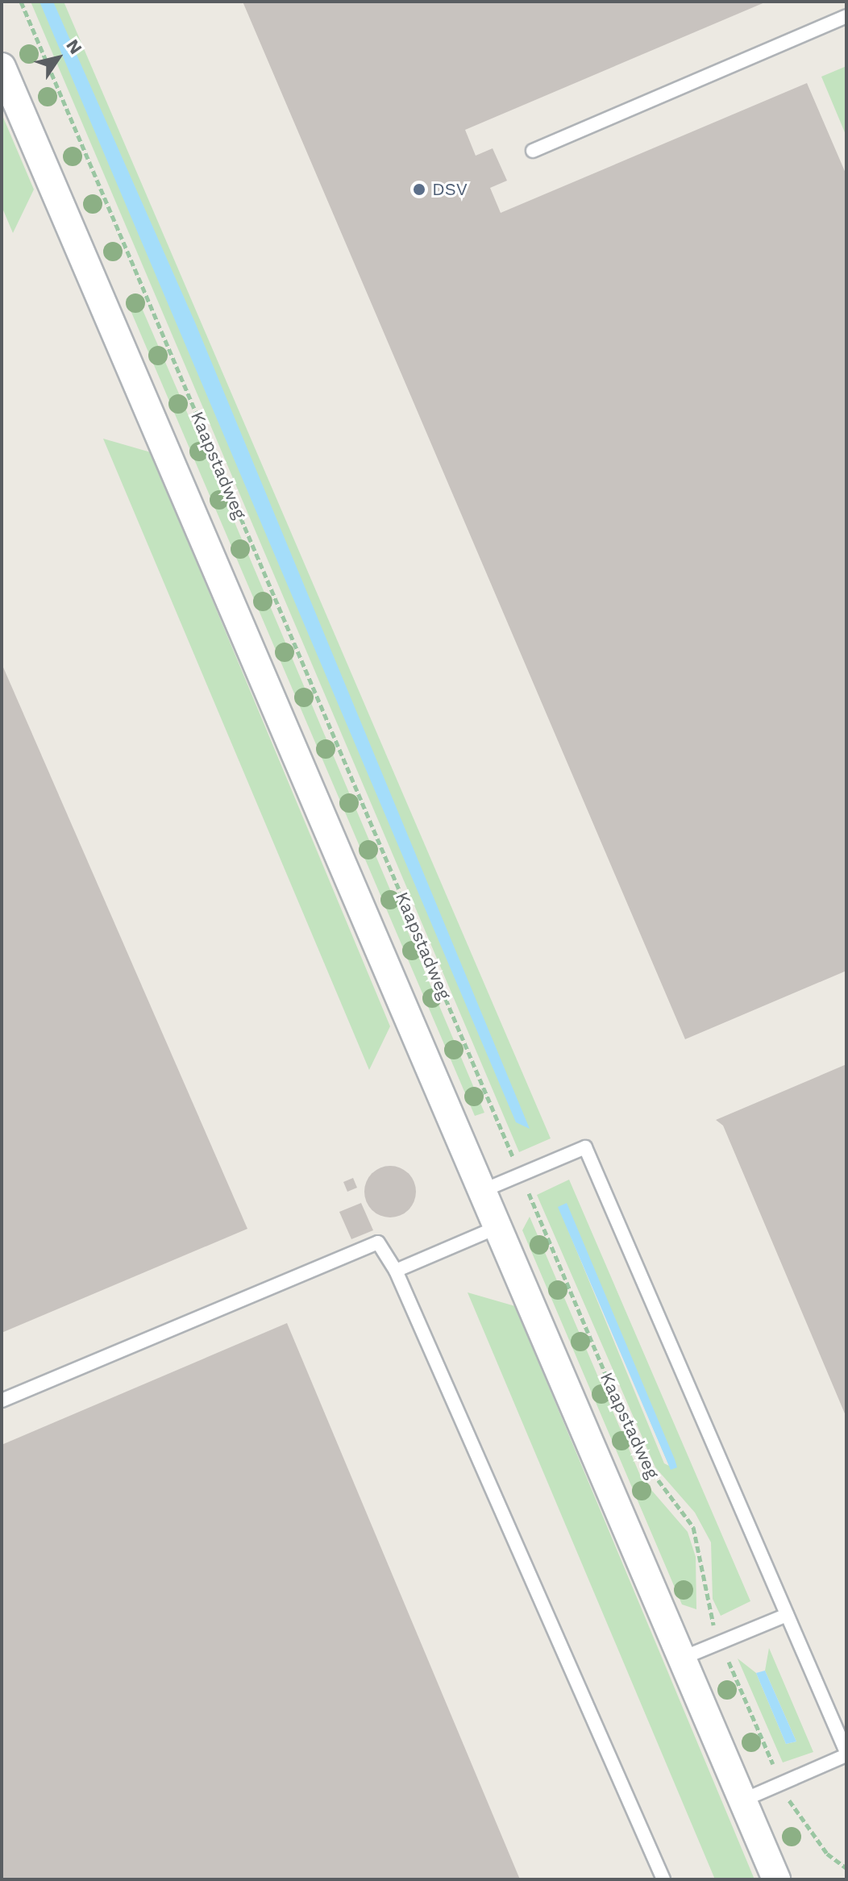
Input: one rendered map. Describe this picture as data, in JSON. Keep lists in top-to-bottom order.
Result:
{
  "streets": {
    "path": ["Kaapstadweg"]
  },
  "places": ["DSV"],
  "north": "top right"
}
